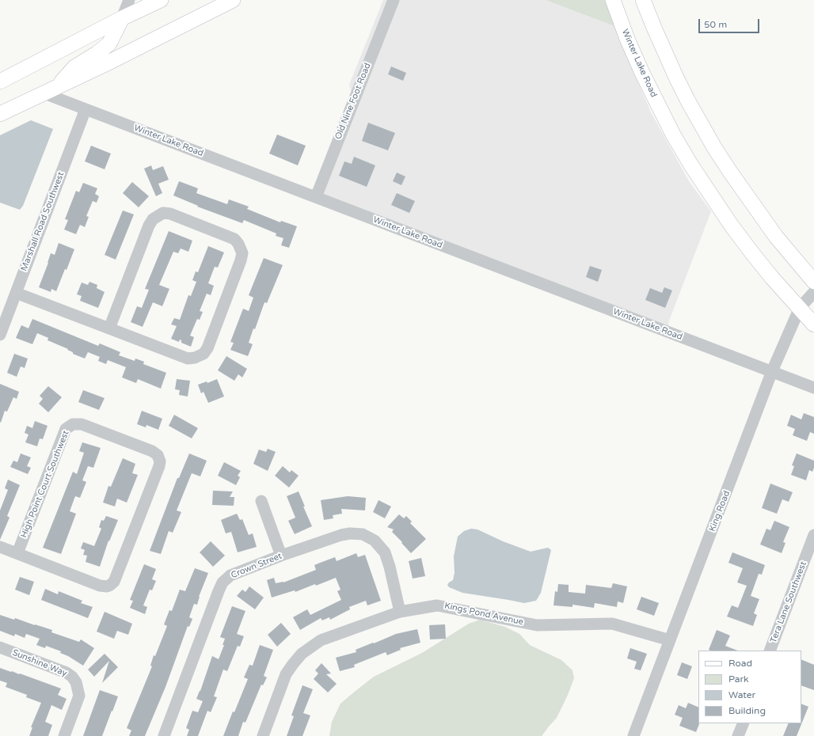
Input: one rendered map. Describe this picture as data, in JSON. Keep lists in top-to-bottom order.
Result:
{
  "streets": {
    "main road": ["Winter Lake Road"],
    "street": [
      "Old Nine Foot Road",
      "Marshall Road Southwest",
      "High Point Court Southwest",
      "King Road",
      "Crown Street",
      "Tera Lane Southwest",
      "Kings Pond Avenue",
      "Sunshine Way"
    ]
  },
  "crossings": [
    ["Winter Lake Road", "Old Nine Foot Road"],
    ["Winter Lake Road", "Marshall Road Southwest"],
    ["Winter Lake Road", "King Road"],
    ["King Road", "Kings Pond Avenue"],
    ["Crown Street", "Kings Pond Avenue"]
  ],
  "legend": [
    "Road",
    "Park",
    "Water",
    "Building"
  ],
  "scale_bar": "50 m"
}
